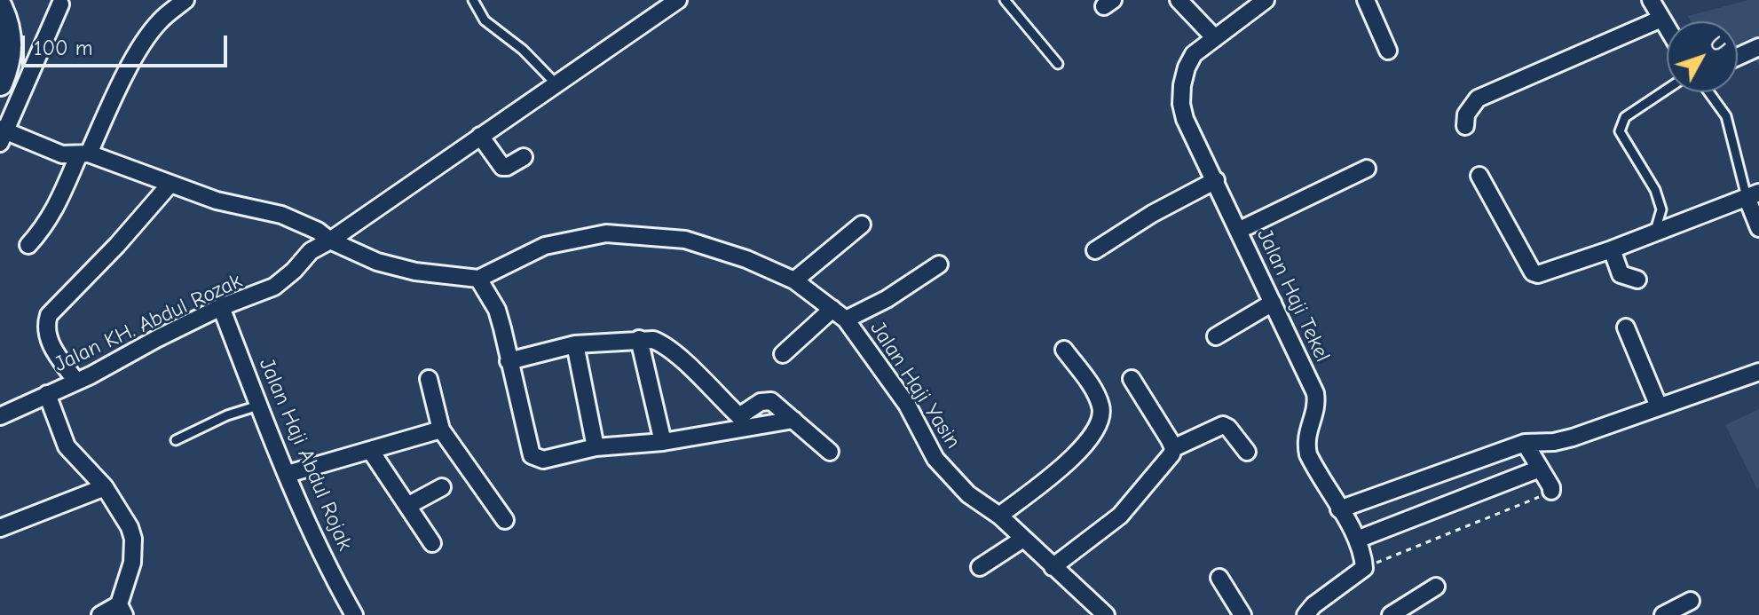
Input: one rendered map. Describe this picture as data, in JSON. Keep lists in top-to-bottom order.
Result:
{
  "streets": {
    "street": [
      "Jalan Haji Tekel",
      "Jalan KH. Abdul Rozak",
      "Jalan Haji Yasin",
      "Jalan Haji Abdul Rojak"
    ]
  },
  "crossings": [
    ["Jalan KH. Abdul Rozak", "Jalan Haji Abdul Rojak"]
  ],
  "scale_bar": "100 m",
  "north": "top right"
}
